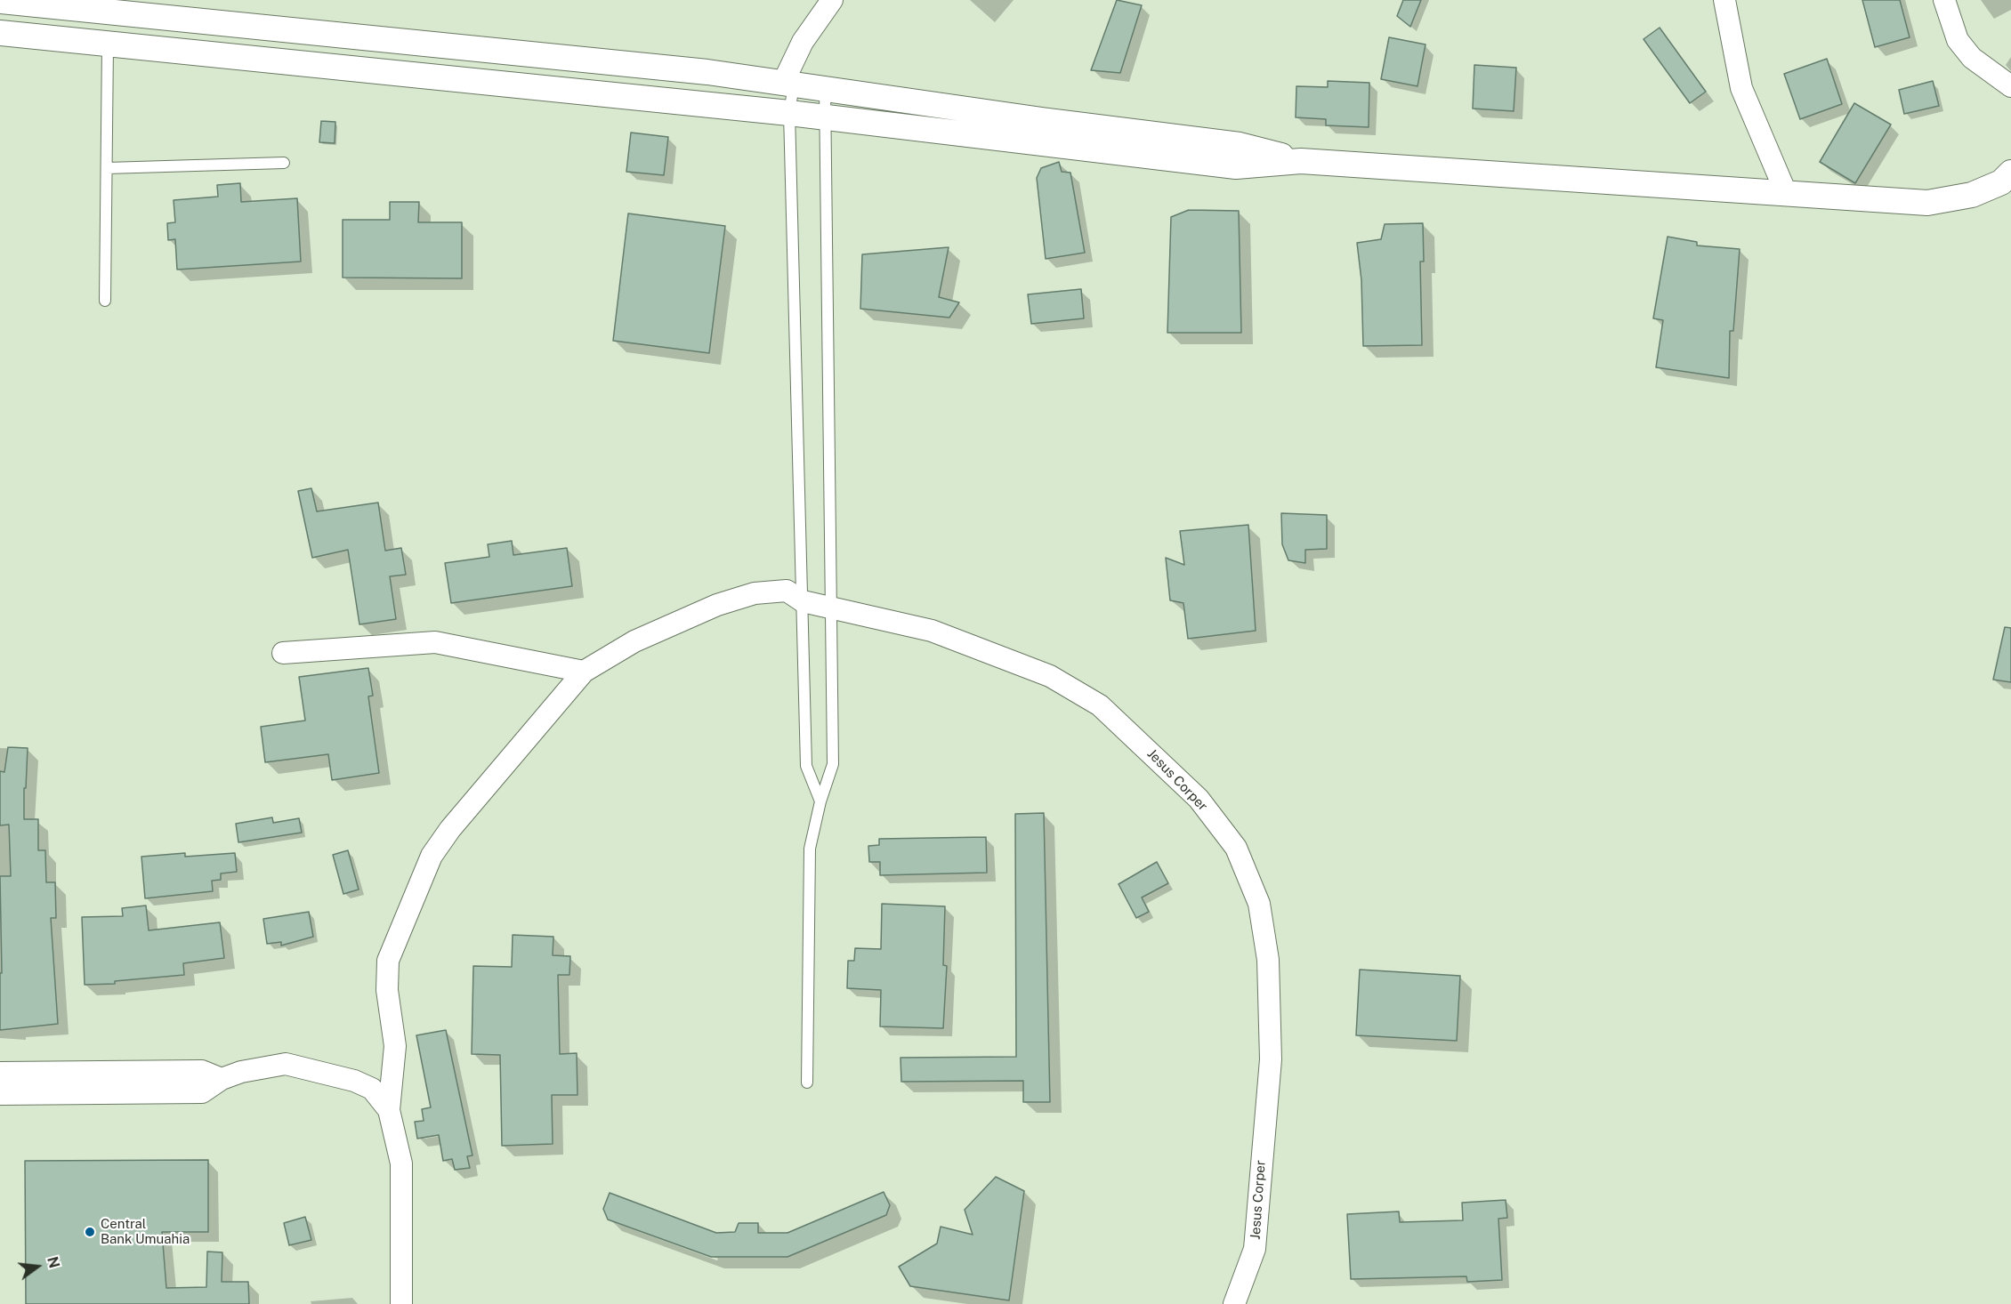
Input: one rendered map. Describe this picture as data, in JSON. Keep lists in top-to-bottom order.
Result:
{
  "streets": {
    "street": ["Jesus Corper"]
  },
  "places": ["Central Bank Umuahia"],
  "north": "right"
}
